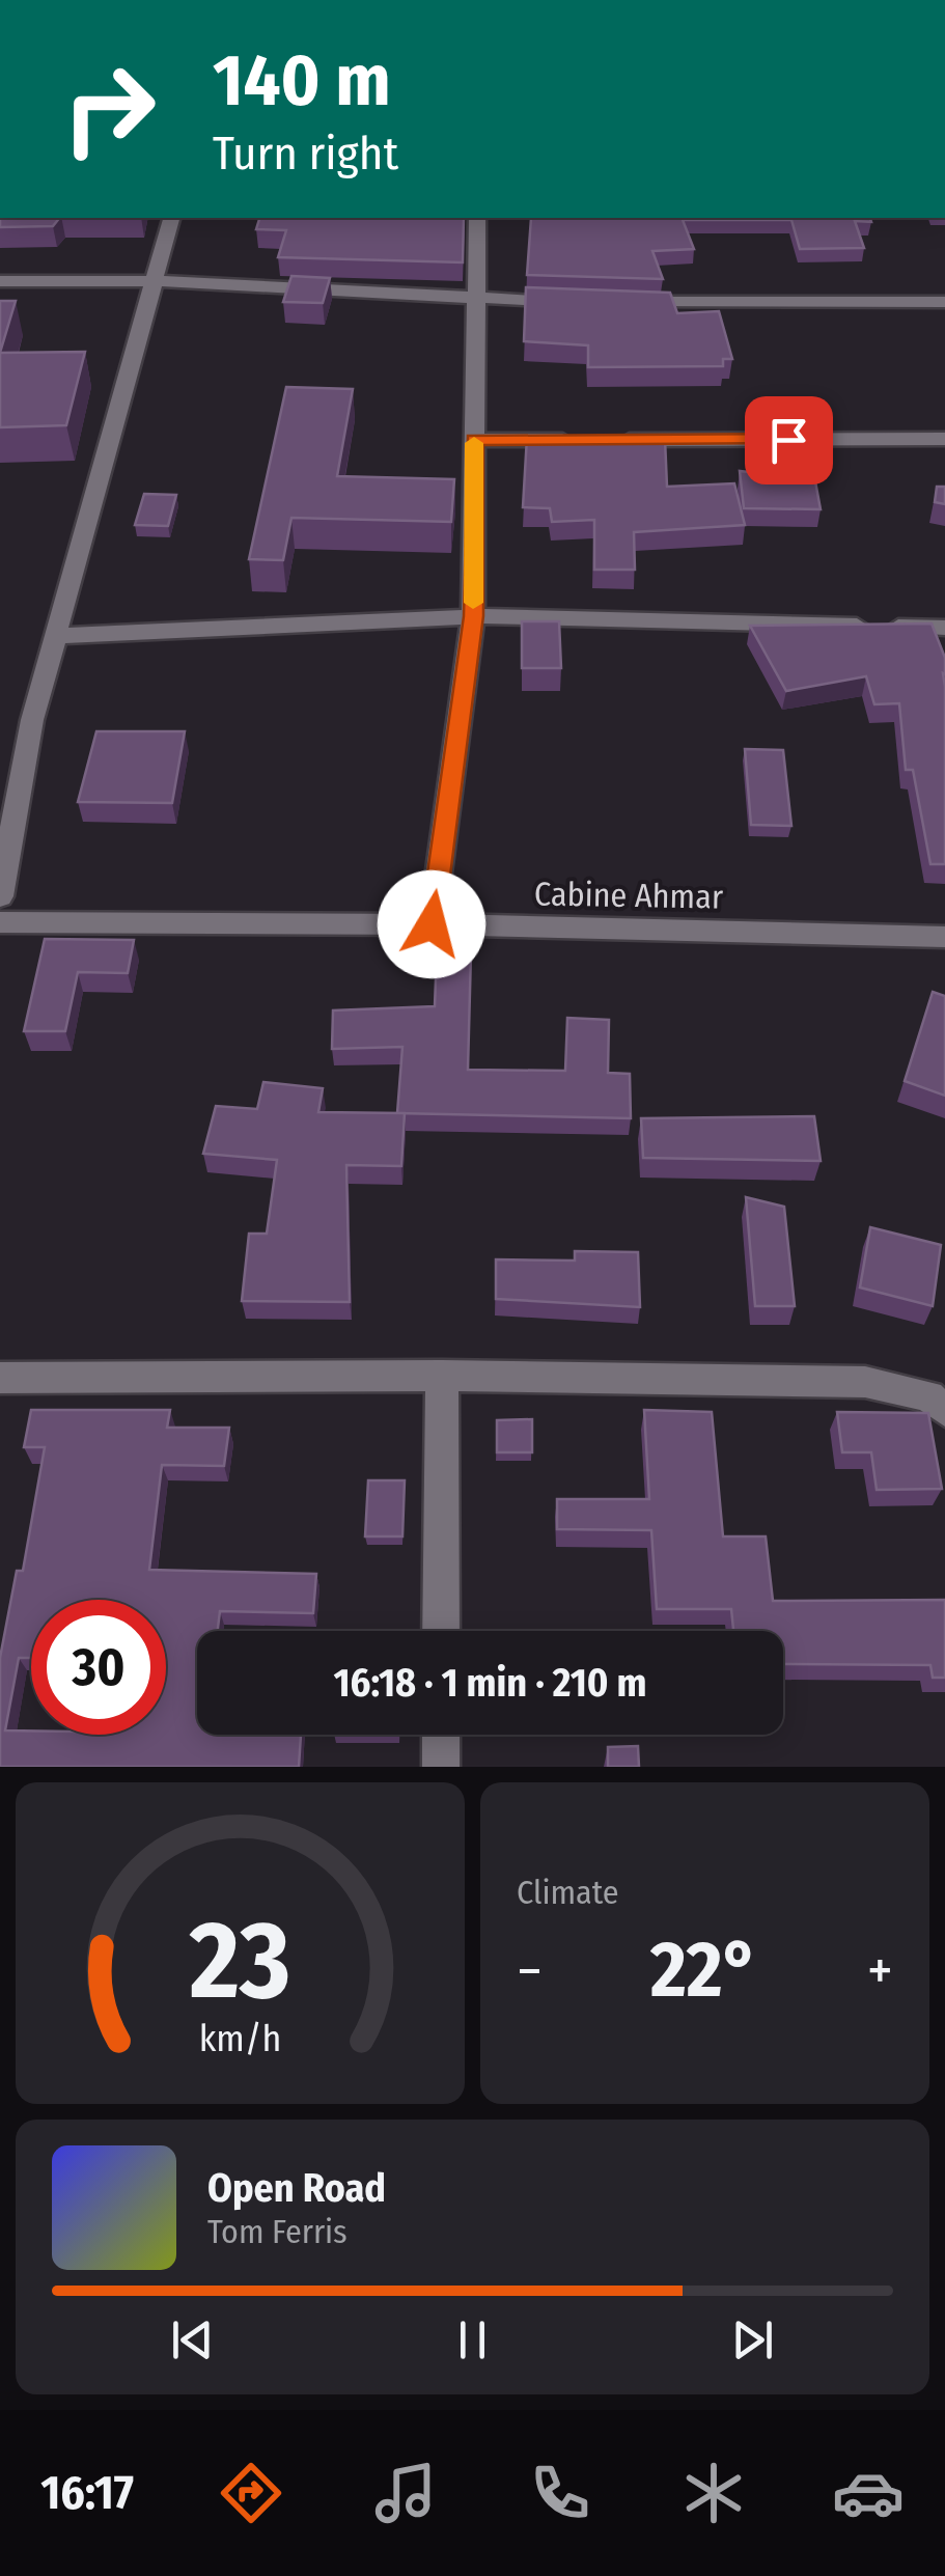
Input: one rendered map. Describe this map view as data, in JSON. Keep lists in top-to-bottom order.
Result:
{
  "streets": {
    "street": ["Cabine Ahmar"]
  },
  "page": {
    "turn": ["140 m", "Turn right"],
    "limit": "30",
    "trip": "16:18 · 1 min · 210 m",
    "tile": "Climate",
    "heat": ["−", "22°", "+"],
    "song": ["Open Road", "Tom Ferris"],
    "tabs": "16:17",
    "gauge": ["23", "km/h"]
  }
}
